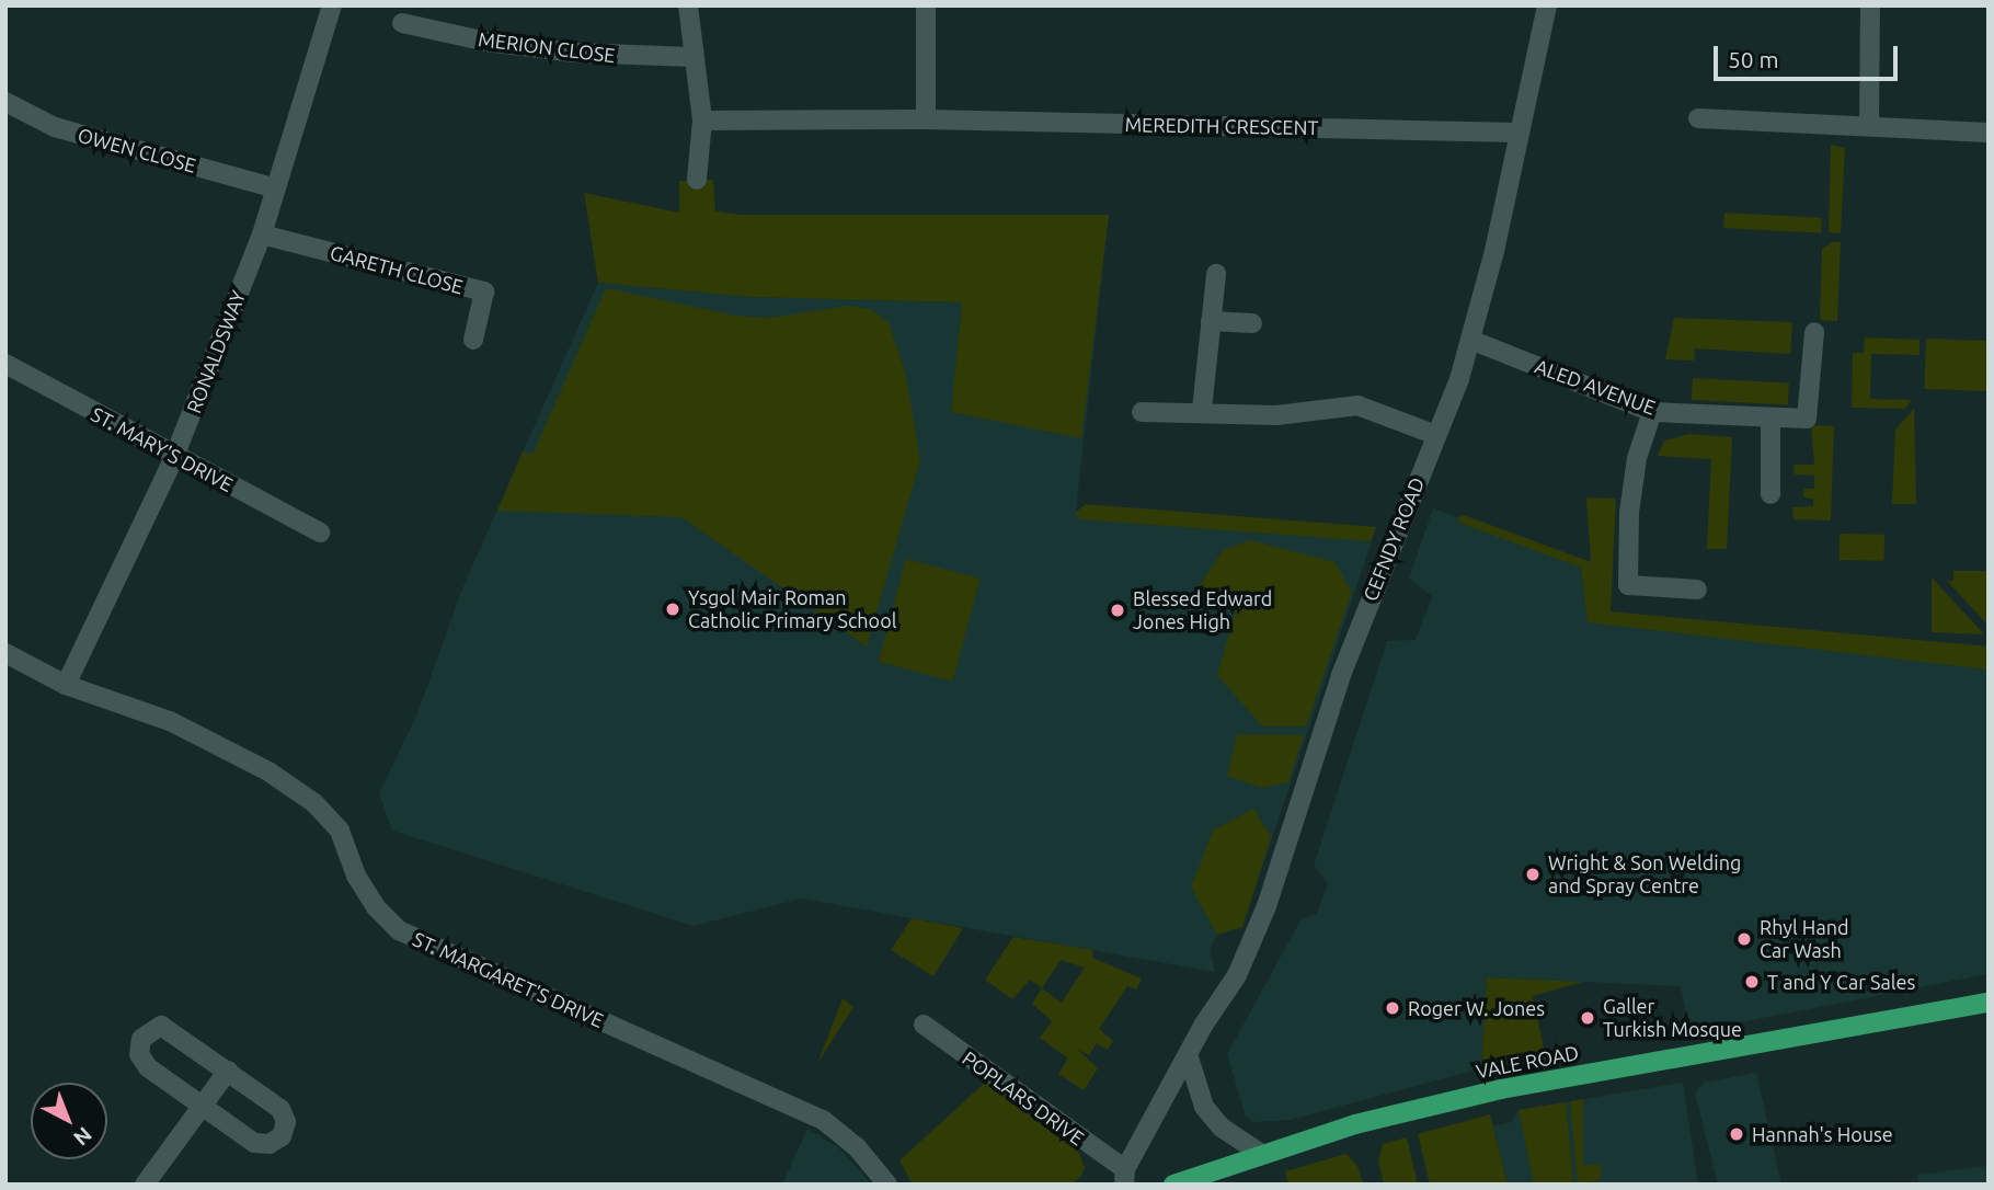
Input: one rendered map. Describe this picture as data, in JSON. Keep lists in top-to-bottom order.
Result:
{
  "streets": {
    "main road": ["VALE ROAD"],
    "street": [
      "MERION CLOSE",
      "MEREDITH CRESCENT",
      "OWEN CLOSE",
      "GARETH CLOSE",
      "RONALDSWAY",
      "ALED AVENUE",
      "ST. MARY'S DRIVE",
      "CEFNDY ROAD",
      "ST. MARGARET'S DRIVE",
      "POPLARS DRIVE"
    ]
  },
  "crossings": [
    ["MEREDITH CRESCENT", "CEFNDY ROAD"],
    ["OWEN CLOSE", "RONALDSWAY"],
    ["GARETH CLOSE", "RONALDSWAY"],
    ["RONALDSWAY", "ST. MARY'S DRIVE"],
    ["RONALDSWAY", "ST. MARGARET'S DRIVE"],
    ["ALED AVENUE", "CEFNDY ROAD"],
    ["CEFNDY ROAD", "POPLARS DRIVE"]
  ],
  "places": [
    "Ysgol Mair Roman Catholic Primary School",
    "Blessed Edward Jones High",
    "Wright & Son Welding and Spray Centre",
    "Rhyl Hand Car Wash",
    "T and Y Car Sales",
    "Roger W. Jones",
    "Galler Turkish Mosque",
    "Hannah's House"
  ],
  "scale_bar": "50 m",
  "north": "bottom right"
}
